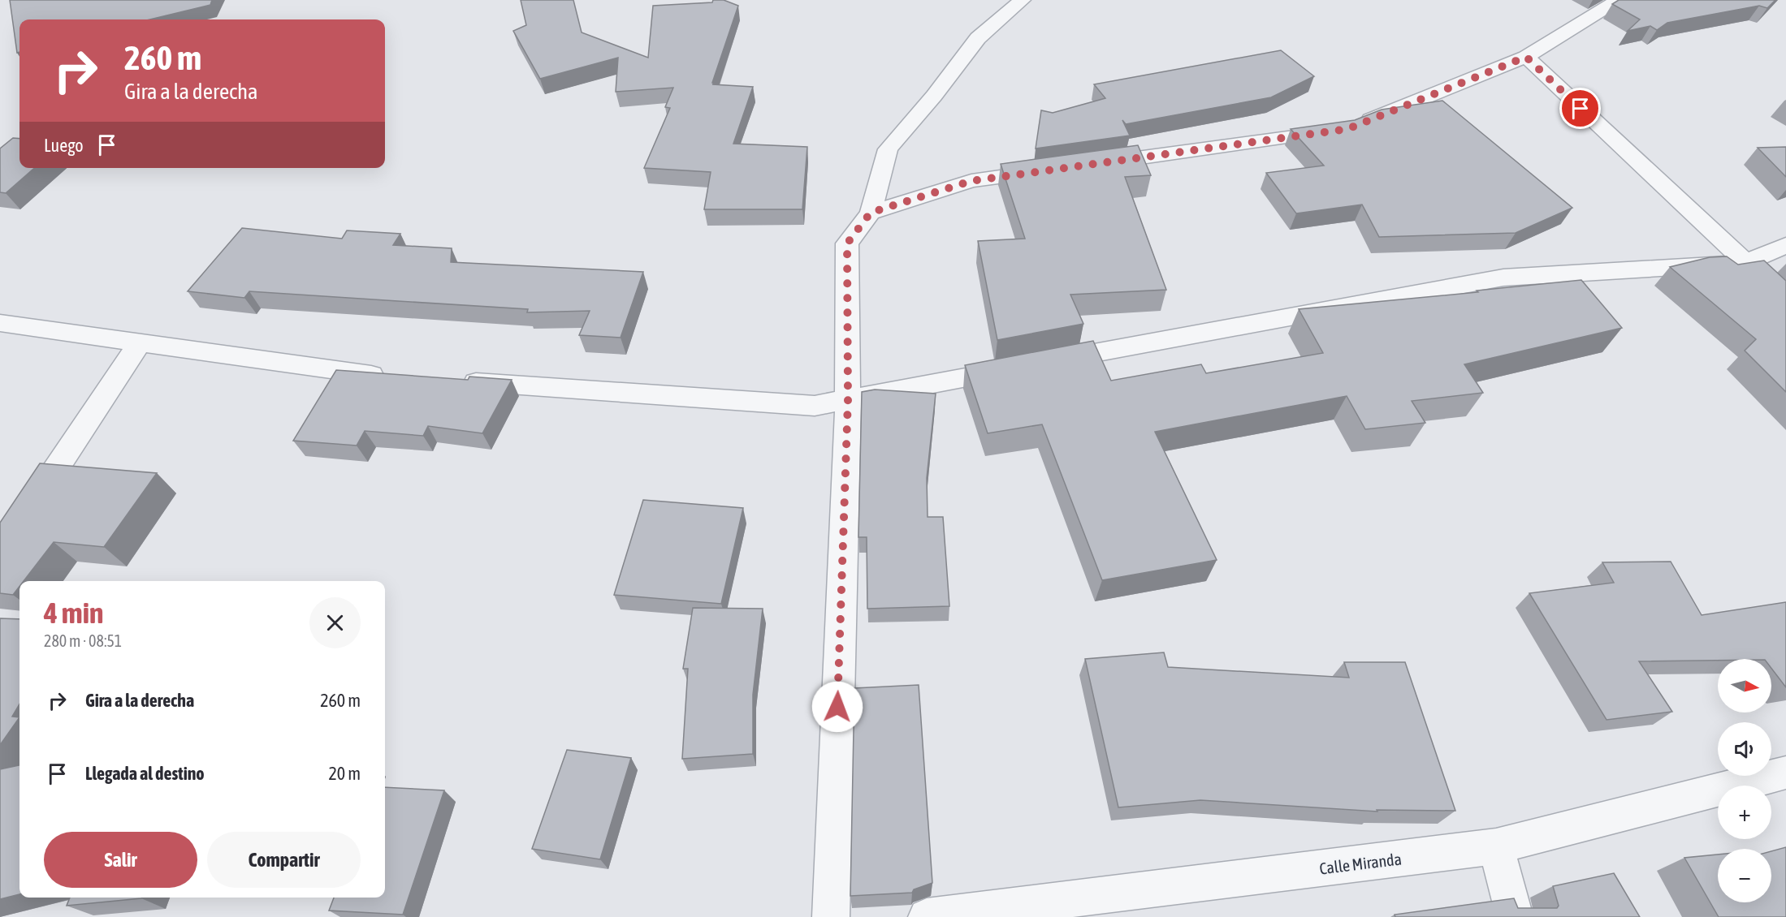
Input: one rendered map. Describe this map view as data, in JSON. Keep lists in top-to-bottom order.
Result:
{
  "streets": {
    "street": ["Calle Miranda"]
  },
  "north": "right",
  "page": {
    "turn": ["260 m", "Gira a la derecha"],
    "then": "Luego",
    "heading": ["4 min", "280 m · 08:51"],
    "map_buttons": ["+", "−"],
    "list": [
      {
        "name": "Gira a la derecha",
        "value": "260 m"
      },
      {
        "name": "Llegada al destino",
        "value": "20 m"
      }
    ],
    "buttons": ["Salir", "Compartir"]
  }
}
